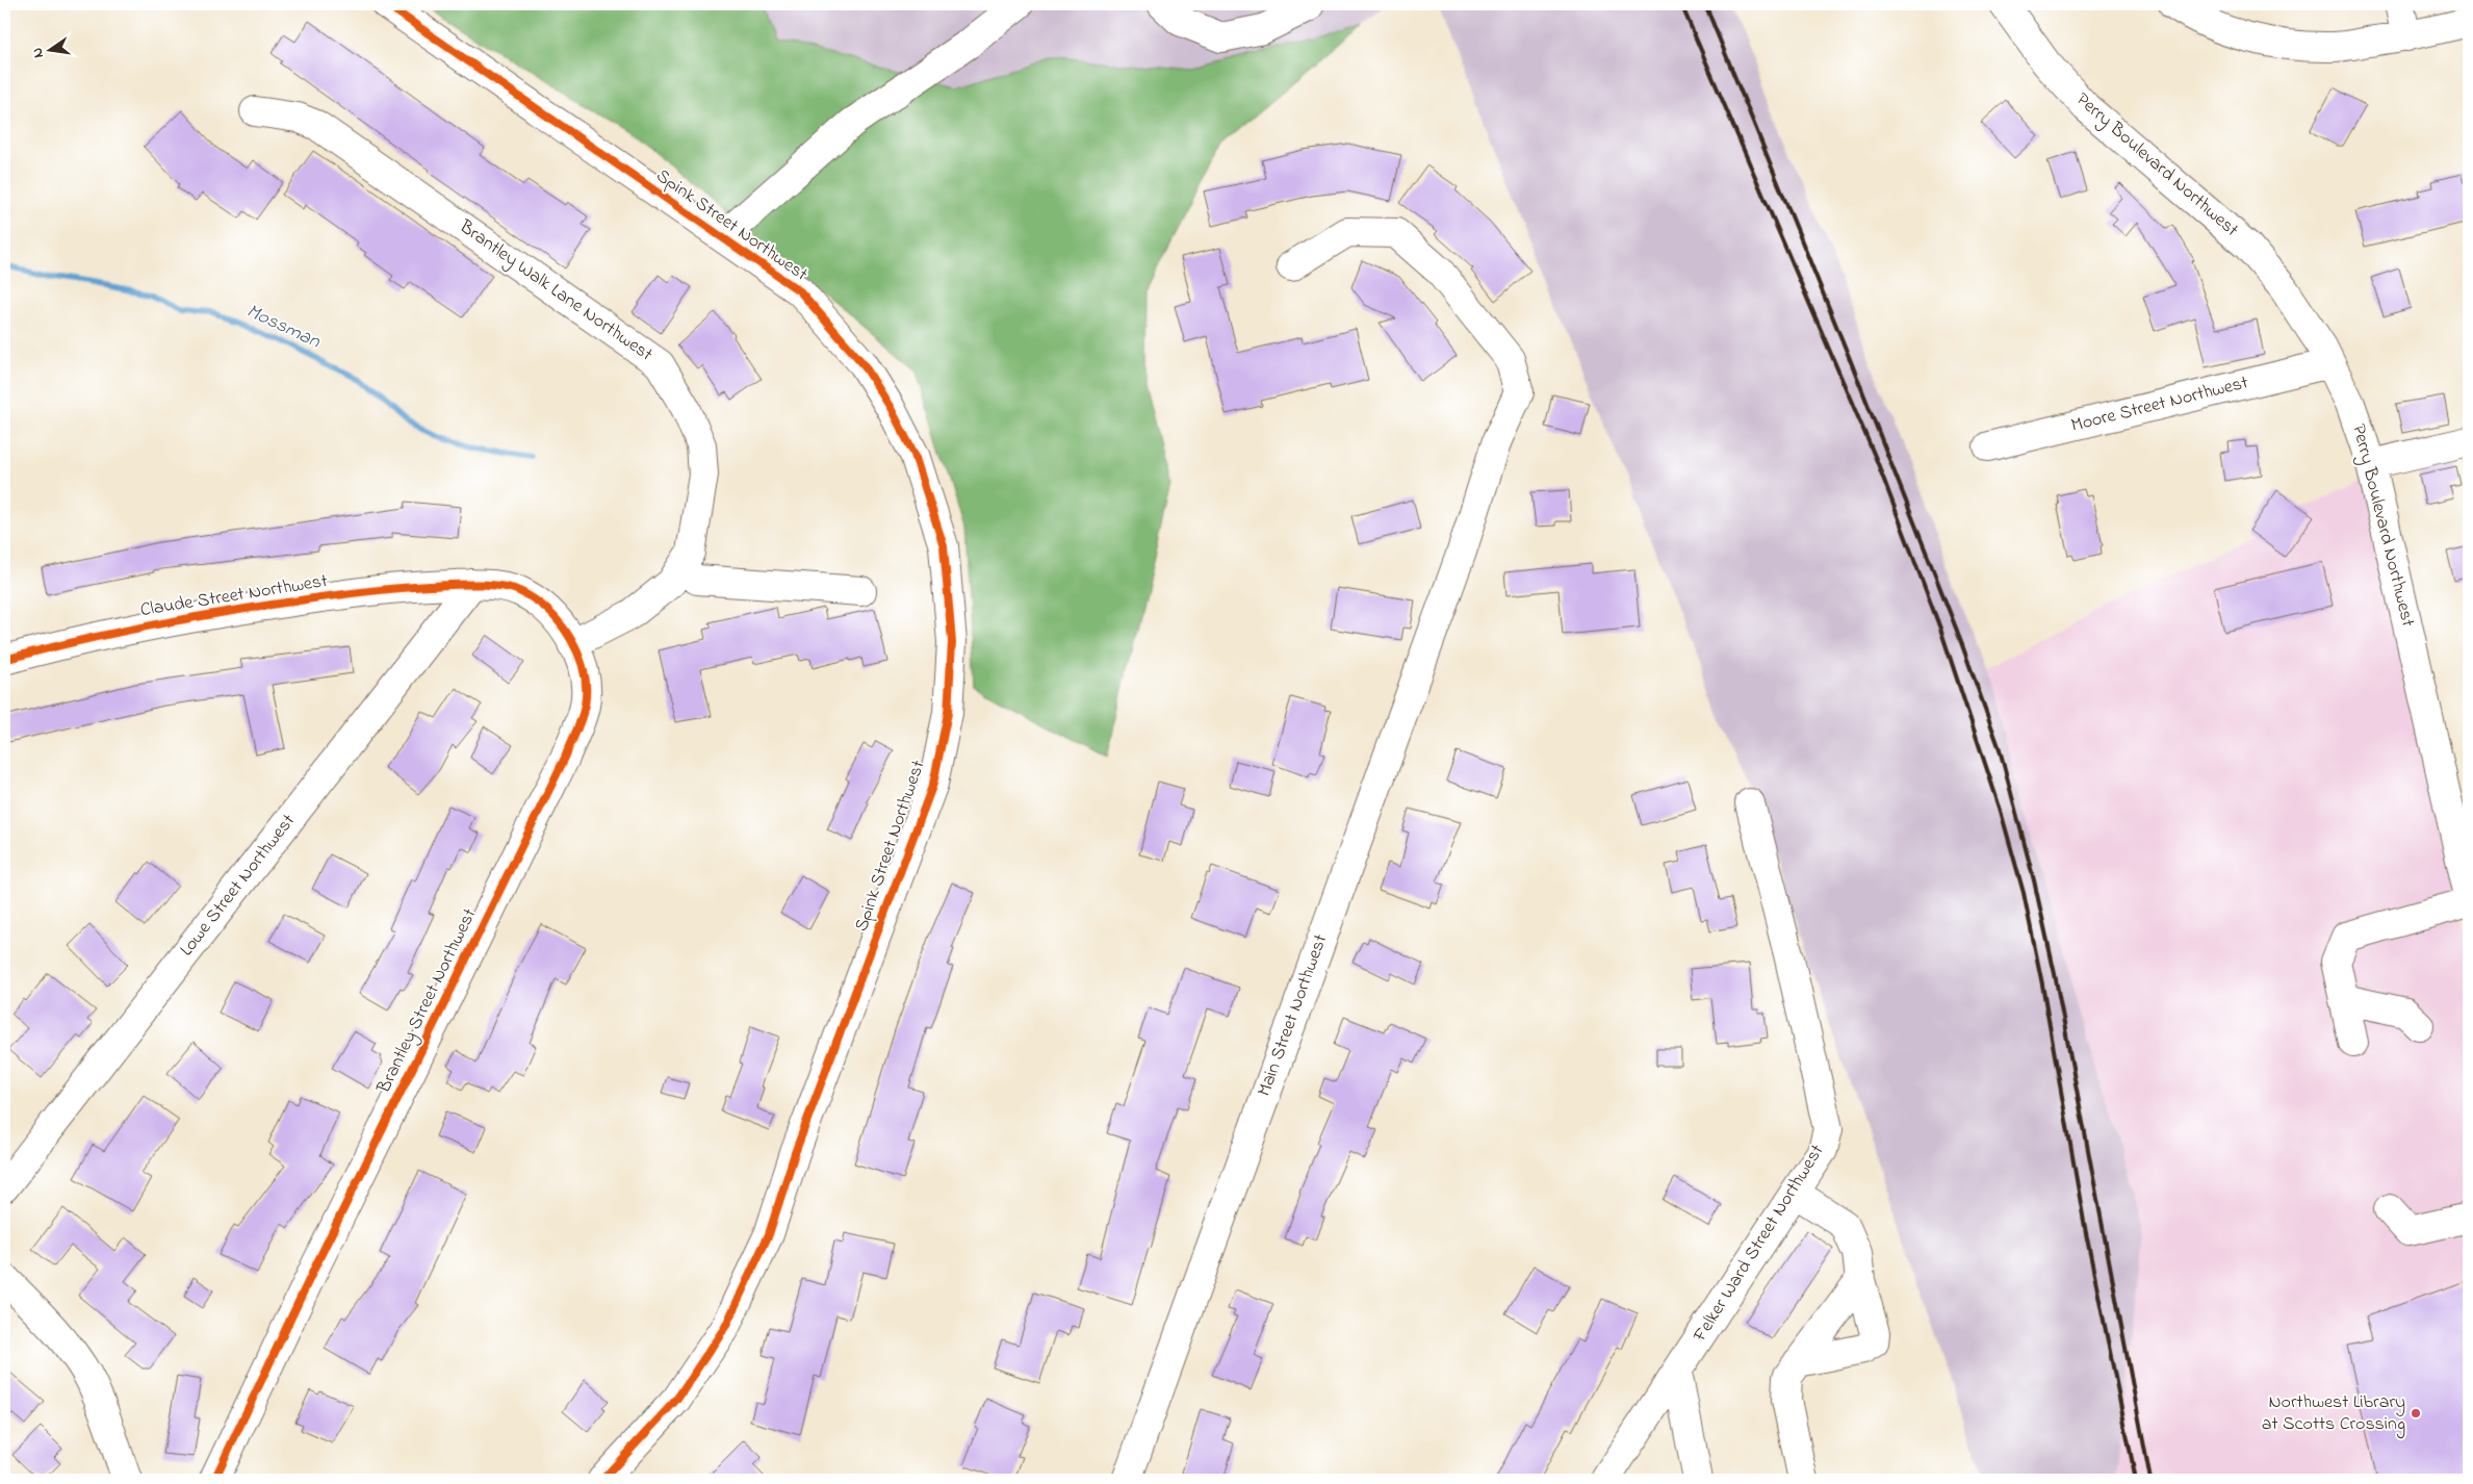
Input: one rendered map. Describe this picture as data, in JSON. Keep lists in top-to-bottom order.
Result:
{
  "streets": {
    "street": [
      "Perry Boulevard Northwest",
      "Spink Street Northwest",
      "Brantley Walk Lane Northwest",
      "Moore Street Northwest",
      "Claude Street Northwest",
      "Lowe Street Northwest",
      "Brantley Street Northwest",
      "Main Street Northwest",
      "Felker Ward Street Northwest"
    ]
  },
  "crossings": [
    ["Perry Boulevard Northwest", "Moore Street Northwest"],
    ["Brantley Walk Lane Northwest", "Brantley Street Northwest"],
    ["Claude Street Northwest", "Lowe Street Northwest"],
    ["Claude Street Northwest", "Brantley Street Northwest"],
    ["Lowe Street Northwest", "Brantley Street Northwest"]
  ],
  "water": ["Mossman"],
  "places": ["Northwest Library at Scotts Crossing"],
  "north": "left"
}
